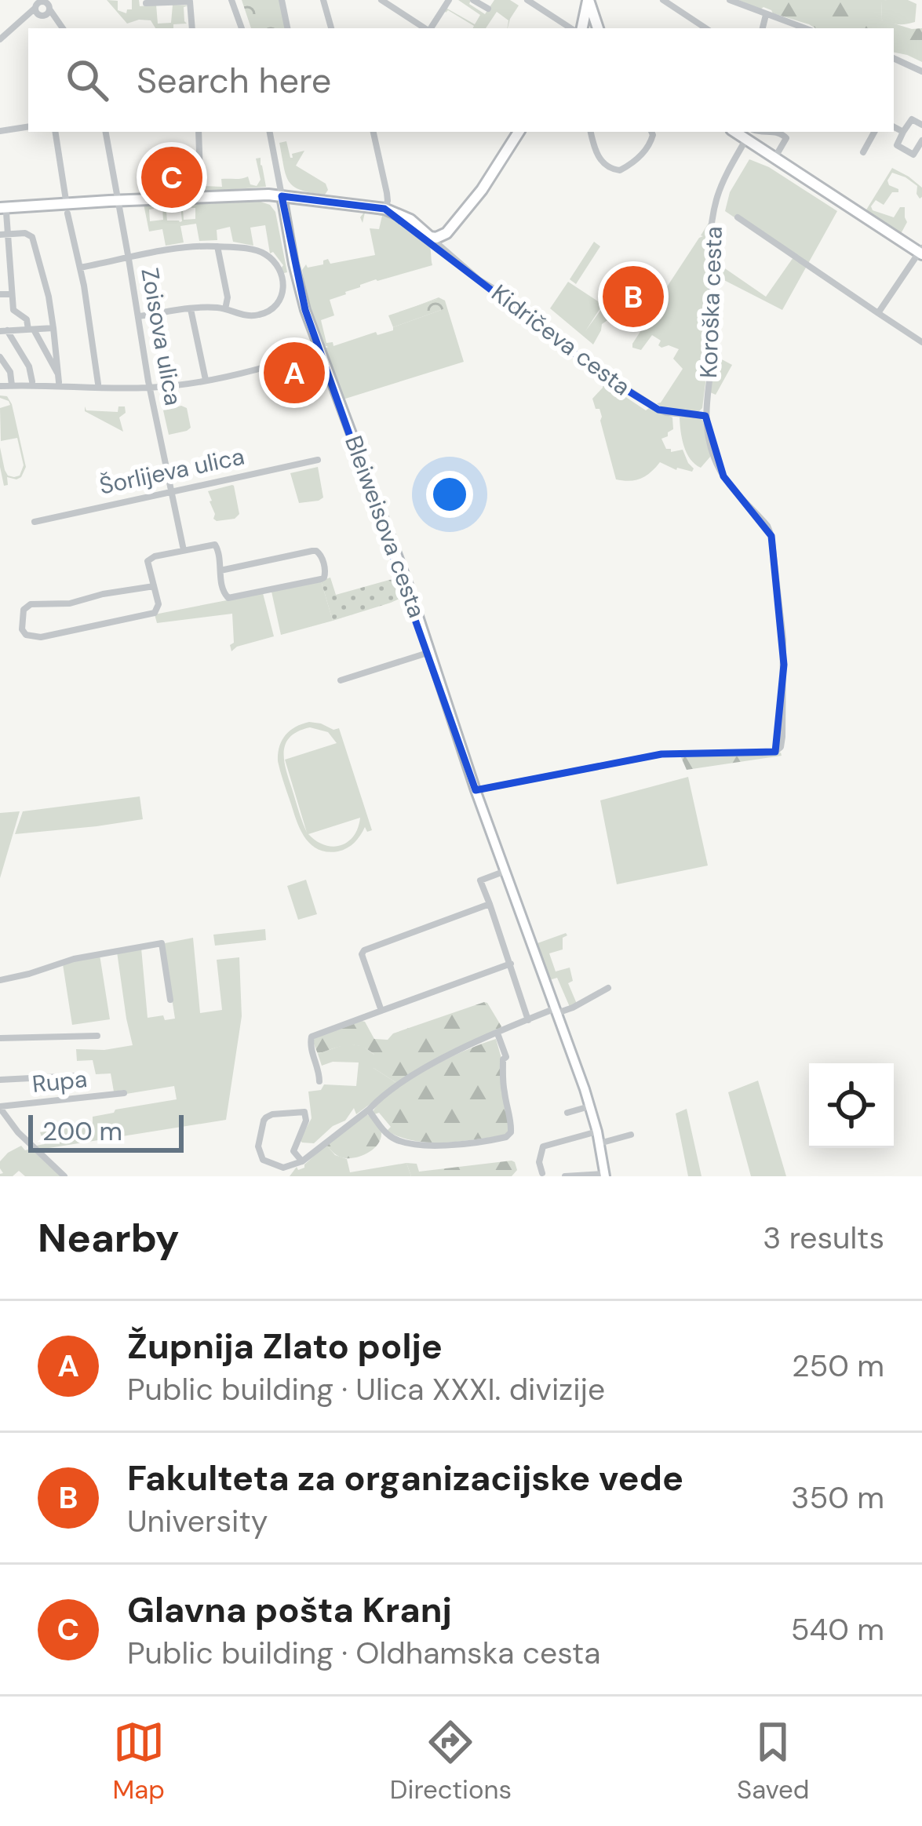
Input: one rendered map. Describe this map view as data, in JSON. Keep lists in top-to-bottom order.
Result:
{
  "streets": {
    "main road": ["Kidričeva cesta", "Bleiweisova cesta"],
    "street": [
      "Koroška cesta",
      "Zoisova ulica",
      "Šorlijeva ulica",
      "Rupa"
    ]
  },
  "crossings": [
    ["Koroška cesta", "Kidričeva cesta"],
    ["Zoisova ulica", "Kidričeva cesta"],
    ["Zoisova ulica", "Šorlijeva ulica"],
    ["Kidričeva cesta", "Bleiweisova cesta"]
  ],
  "scale_bar": "200 m",
  "page": {
    "search": "Search here",
    "pins": ["C", "B", "A"],
    "scale": "200 m",
    "heading": ["Nearby", "3 results"],
    "list": [
      {
        "mark": "A",
        "name": "Župnija Zlato polje",
        "note": "Public building · Ulica XXXI. divizije",
        "value": "250 m"
      },
      {
        "mark": "B",
        "name": "Fakulteta za organizacijske vede",
        "note": "University",
        "value": "350 m"
      },
      {
        "mark": "C",
        "name": "Glavna pošta Kranj",
        "note": "Public building · Oldhamska cesta",
        "value": "540 m"
      }
    ],
    "nav": ["Map", "Directions", "Saved"]
  }
}
